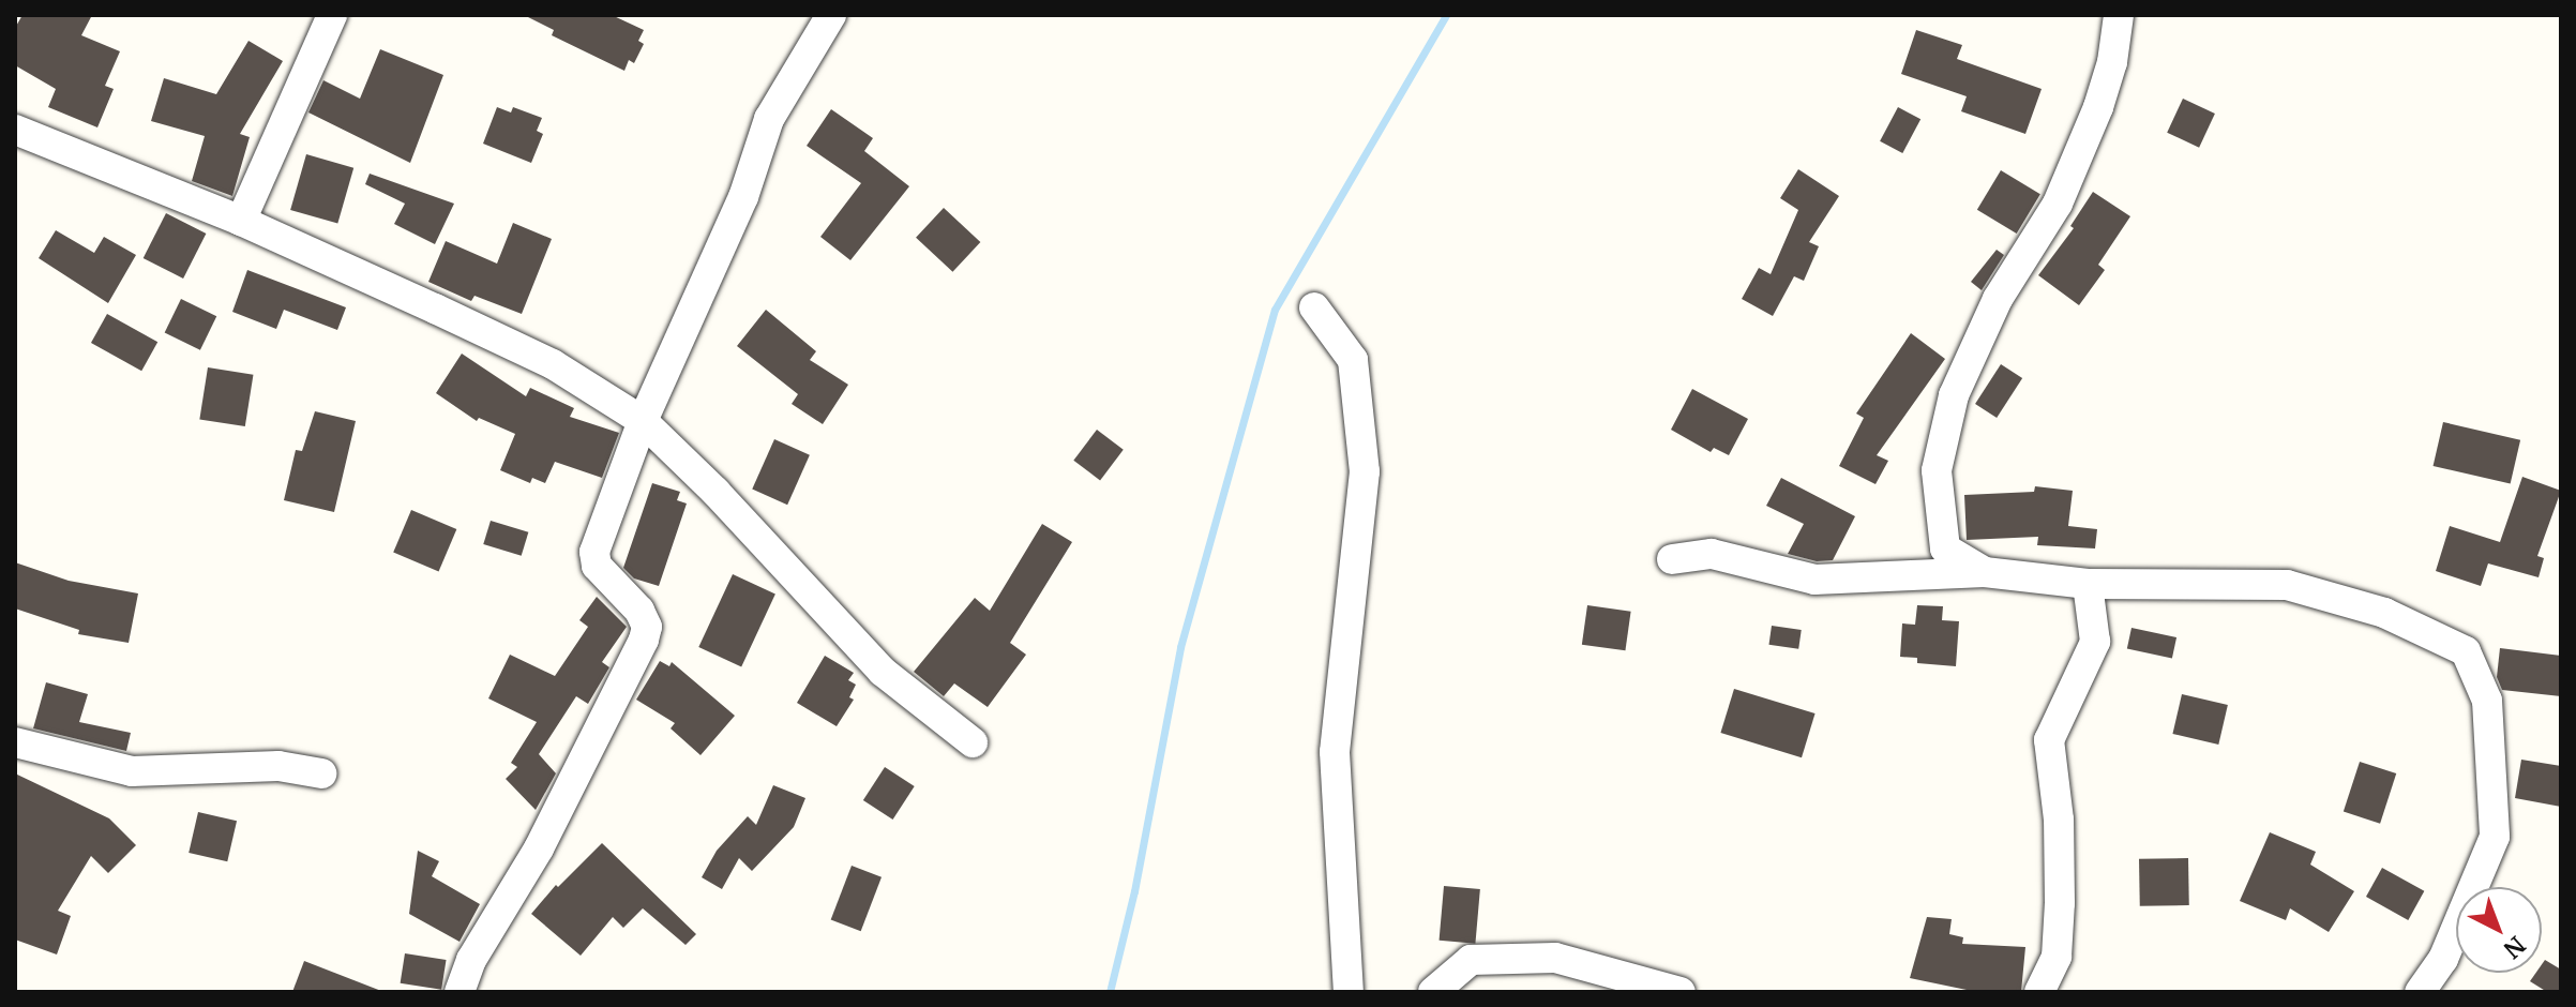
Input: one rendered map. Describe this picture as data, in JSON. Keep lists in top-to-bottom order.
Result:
{
  "north": "bottom right"
}
